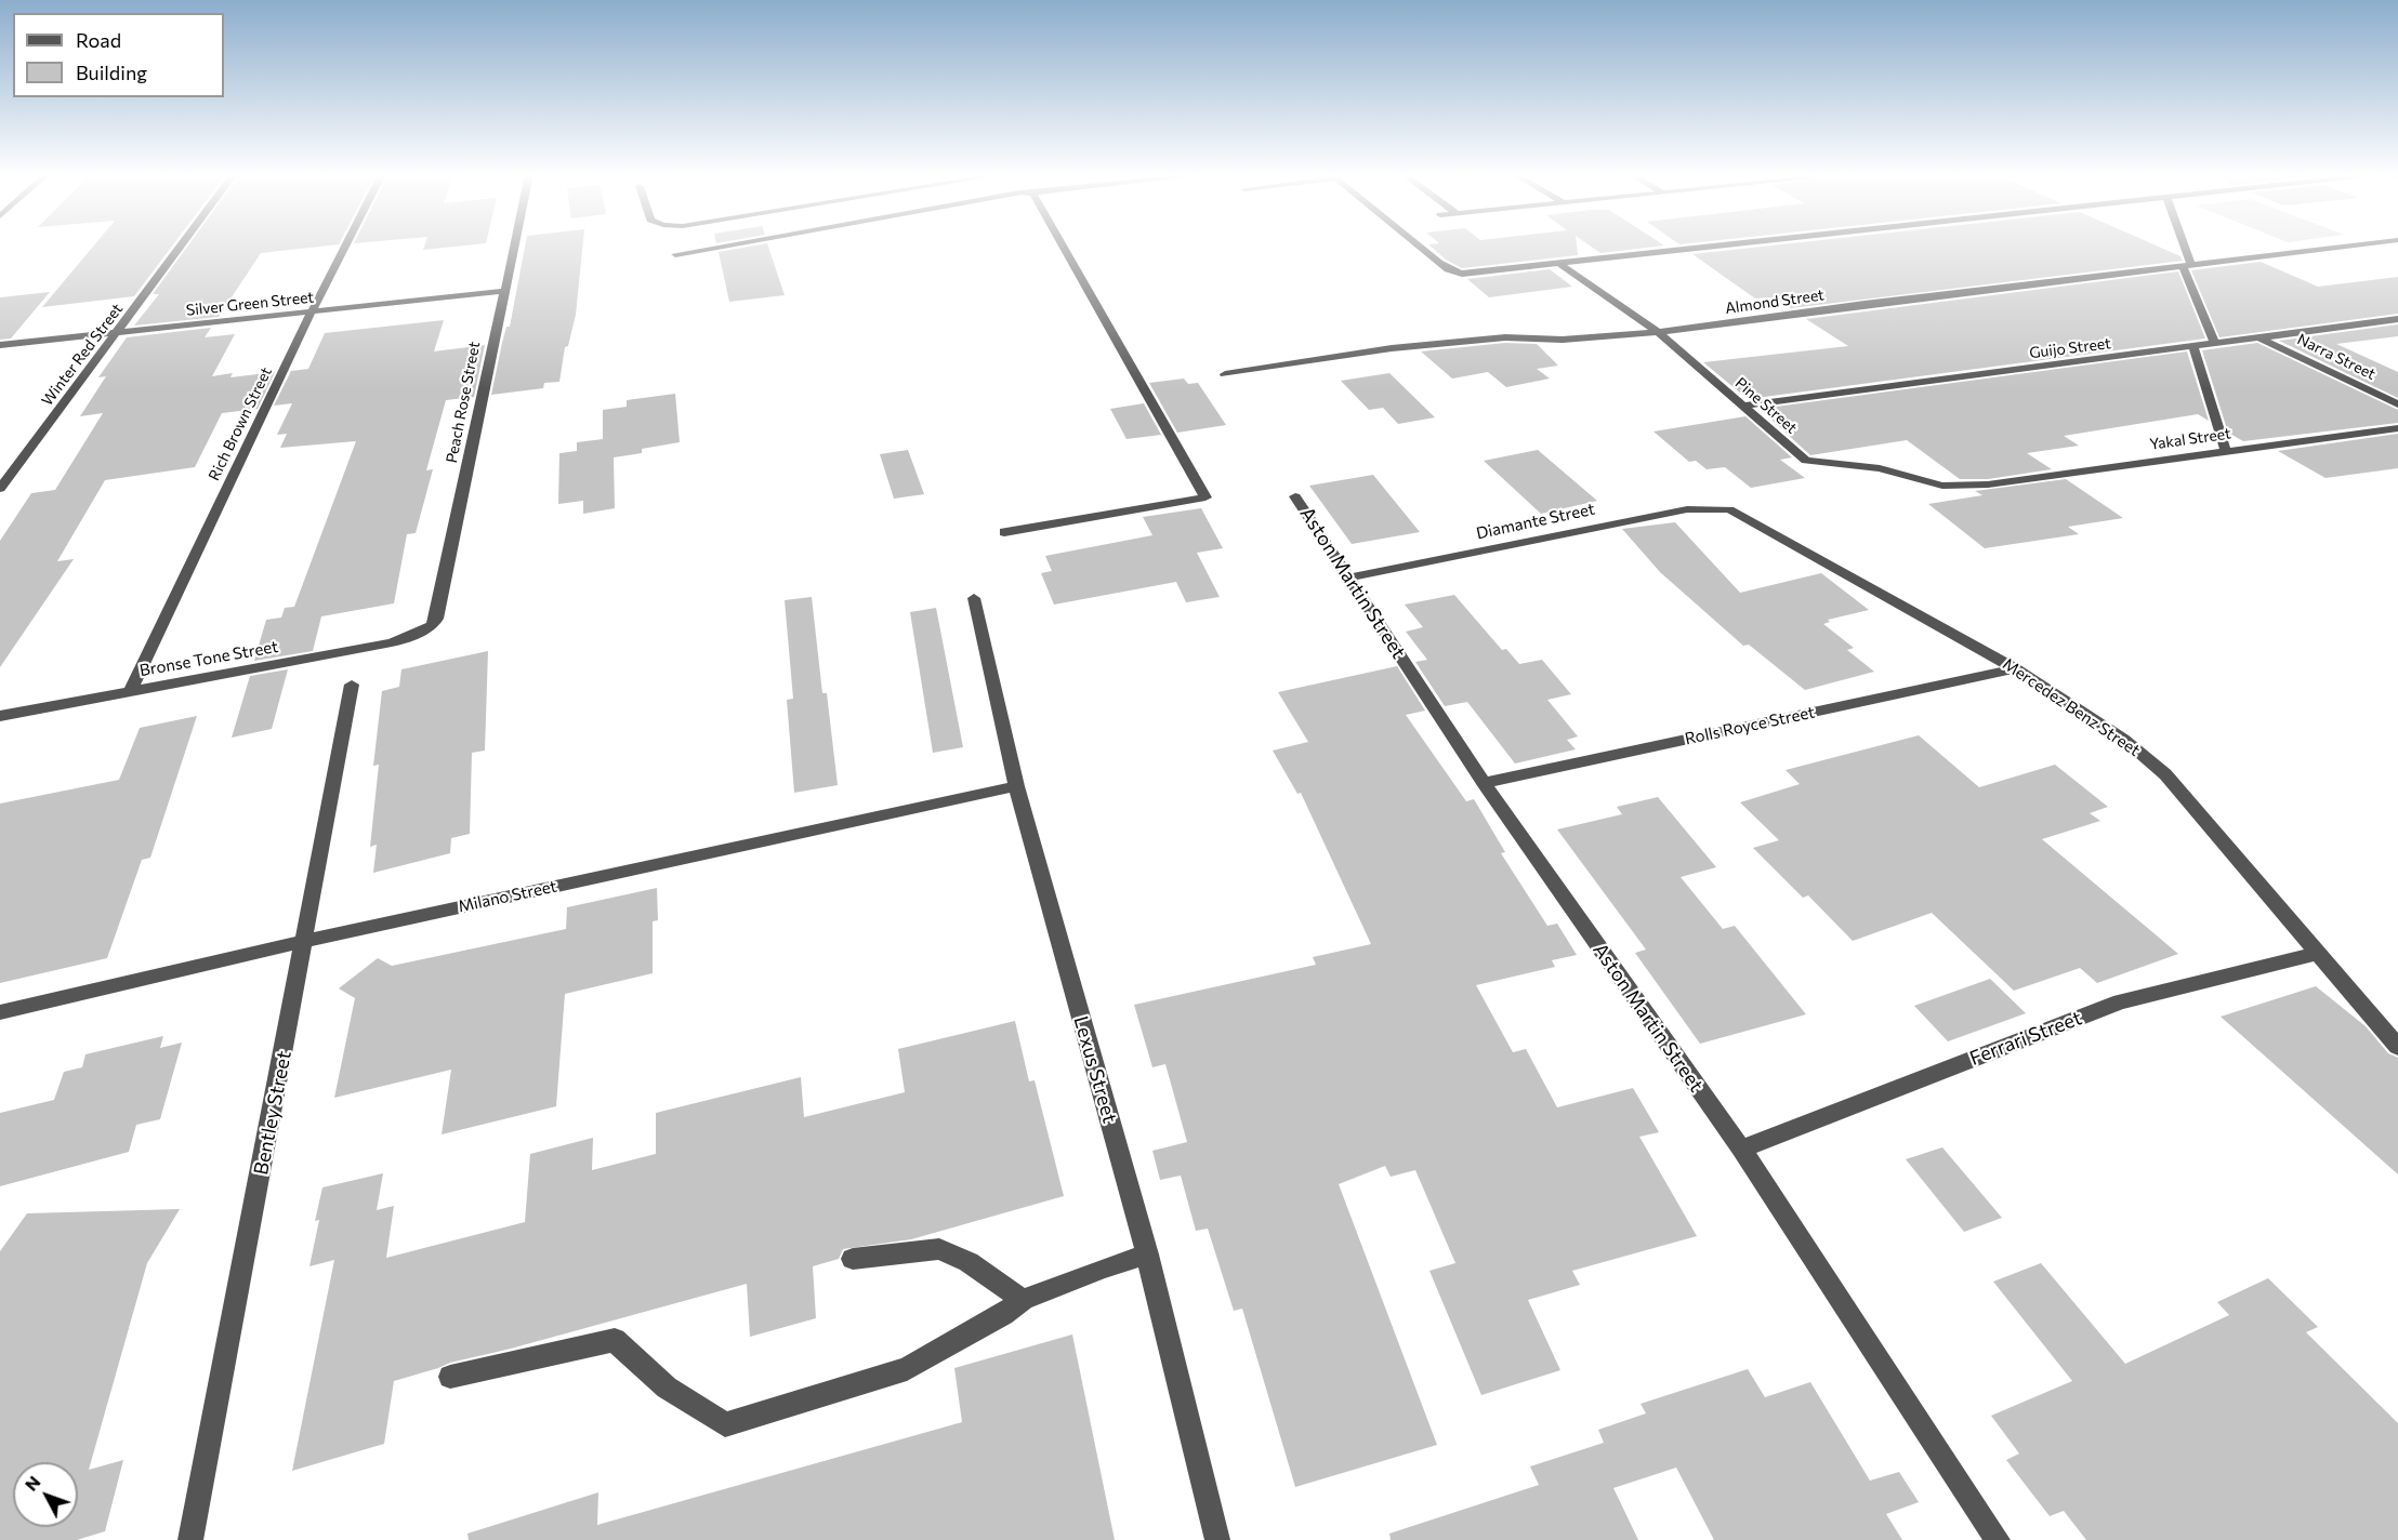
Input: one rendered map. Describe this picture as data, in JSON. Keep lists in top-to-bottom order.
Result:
{
  "streets": {
    "street": [
      "Almond Street",
      "Silver Green Street",
      "Guijo Street",
      "Winter Red Street",
      "Narra Street",
      "Peach Rose Street",
      "Pine Street",
      "Rich Brown Street",
      "Yakal Street",
      "Diamante Street",
      "Aston Martin Street",
      "Bronse Tone Street",
      "Mercedez Benz Street",
      "Rolls Royce Street",
      "Milano Street",
      "Ferrari Street",
      "Lexus Street",
      "Bentley Street"
    ]
  },
  "crossings": [
    ["Almond Street", "Pine Street"],
    ["Silver Green Street", "Winter Red Street"],
    ["Silver Green Street", "Peach Rose Street"],
    ["Silver Green Street", "Rich Brown Street"],
    ["Guijo Street", "Narra Street"],
    ["Guijo Street", "Pine Street"],
    ["Peach Rose Street", "Bronse Tone Street"],
    ["Pine Street", "Yakal Street"],
    ["Rich Brown Street", "Bronse Tone Street"],
    ["Diamante Street", "Aston Martin Street"],
    ["Diamante Street", "Mercedez Benz Street"],
    ["Aston Martin Street", "Rolls Royce Street"],
    ["Aston Martin Street", "Ferrari Street"],
    ["Mercedez Benz Street", "Rolls Royce Street"],
    ["Mercedez Benz Street", "Ferrari Street"],
    ["Milano Street", "Lexus Street"],
    ["Milano Street", "Bentley Street"]
  ],
  "legend": ["Road", "Building"],
  "north": "top left"
}
